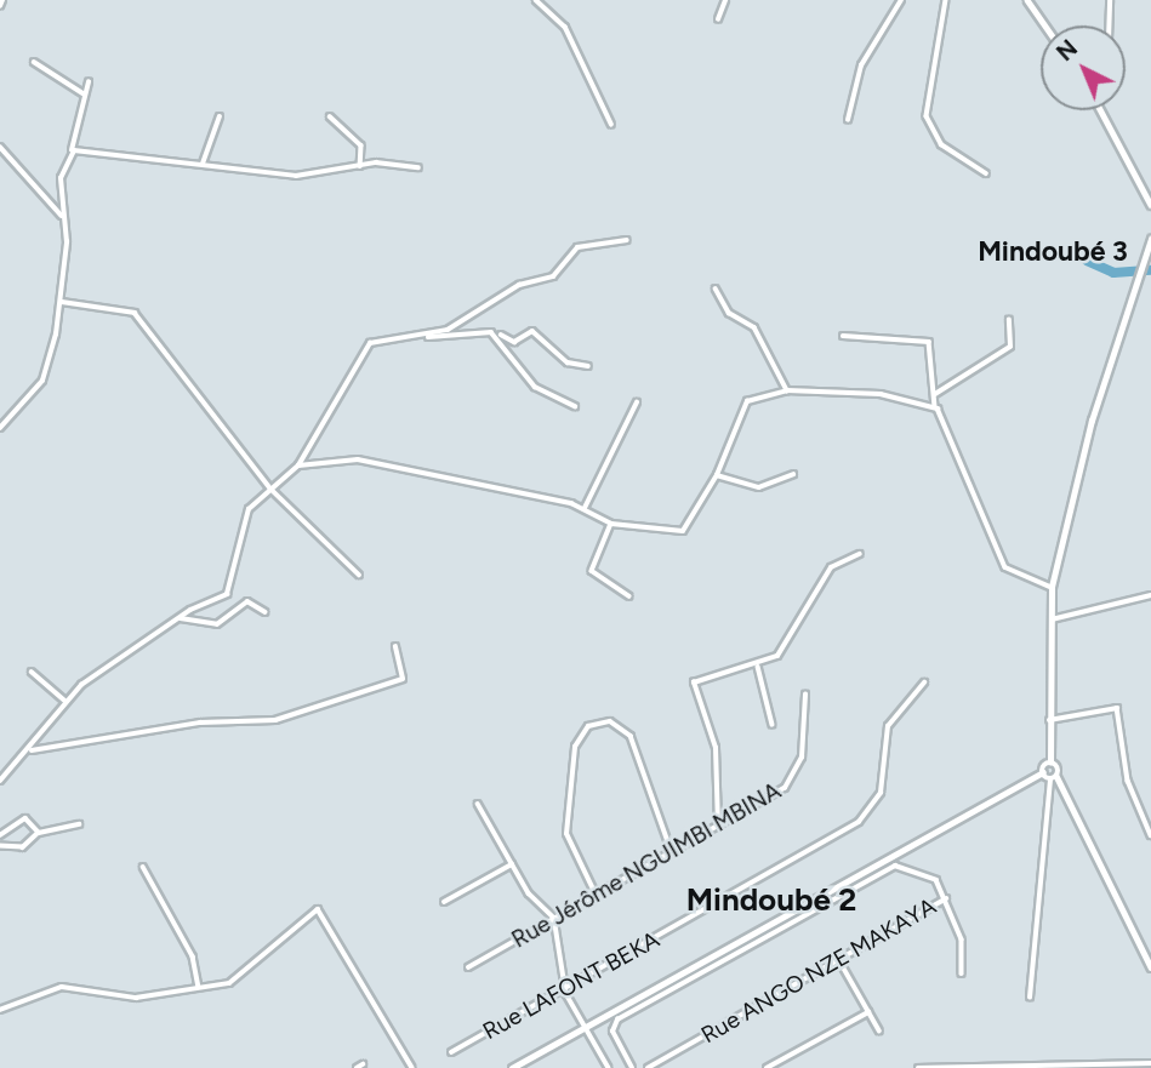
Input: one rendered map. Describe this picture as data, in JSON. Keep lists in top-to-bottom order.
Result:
{
  "streets": {
    "street": ["Rue Jérôme NGUIMBI MBINA", "Rue ANGO NZE MAKAYA", "Rue LAFONT BEKA"]
  },
  "districts": ["Mindoubé 3", "Mindoubé 2"],
  "north": "top left"
}
